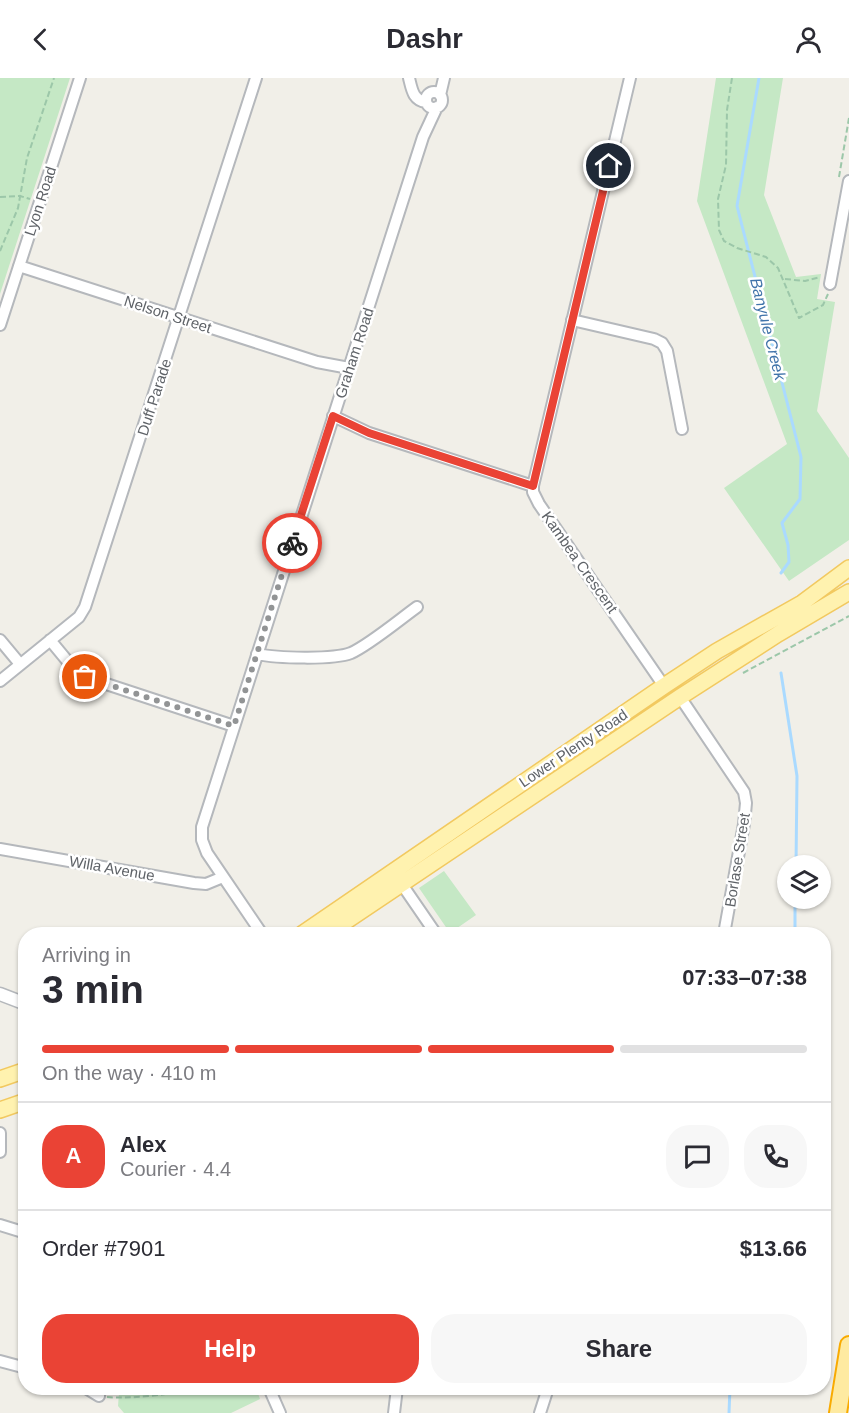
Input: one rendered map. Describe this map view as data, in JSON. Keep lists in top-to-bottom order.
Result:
{
  "streets": {
    "main road": ["Lower Plenty Road"],
    "street": [
      "Lyon Road",
      "Nelson Street",
      "Graham Road",
      "Duff Parade",
      "Kambea Crescent",
      "Borlase Street",
      "Willa Avenue"
    ]
  },
  "crossings": [
    ["Lyon Road", "Nelson Street"],
    ["Nelson Street", "Graham Road"],
    ["Nelson Street", "Duff Parade"],
    ["Graham Road", "Willa Avenue"],
    ["Kambea Crescent", "Lower Plenty Road"],
    ["Lower Plenty Road", "Borlase Street"]
  ],
  "water": ["Banyule Creek"],
  "page": {
    "header": "Dashr",
    "heading": ["3 min", "Arriving in", "07:33–07:38"],
    "panel": [
      "Alex",
      "Courier · 4.4",
      "Order #7901",
      "$13.66"
    ],
    "bar": "On the way · 410 m",
    "round": "A",
    "buttons": ["Help", "Share"]
  }
}
